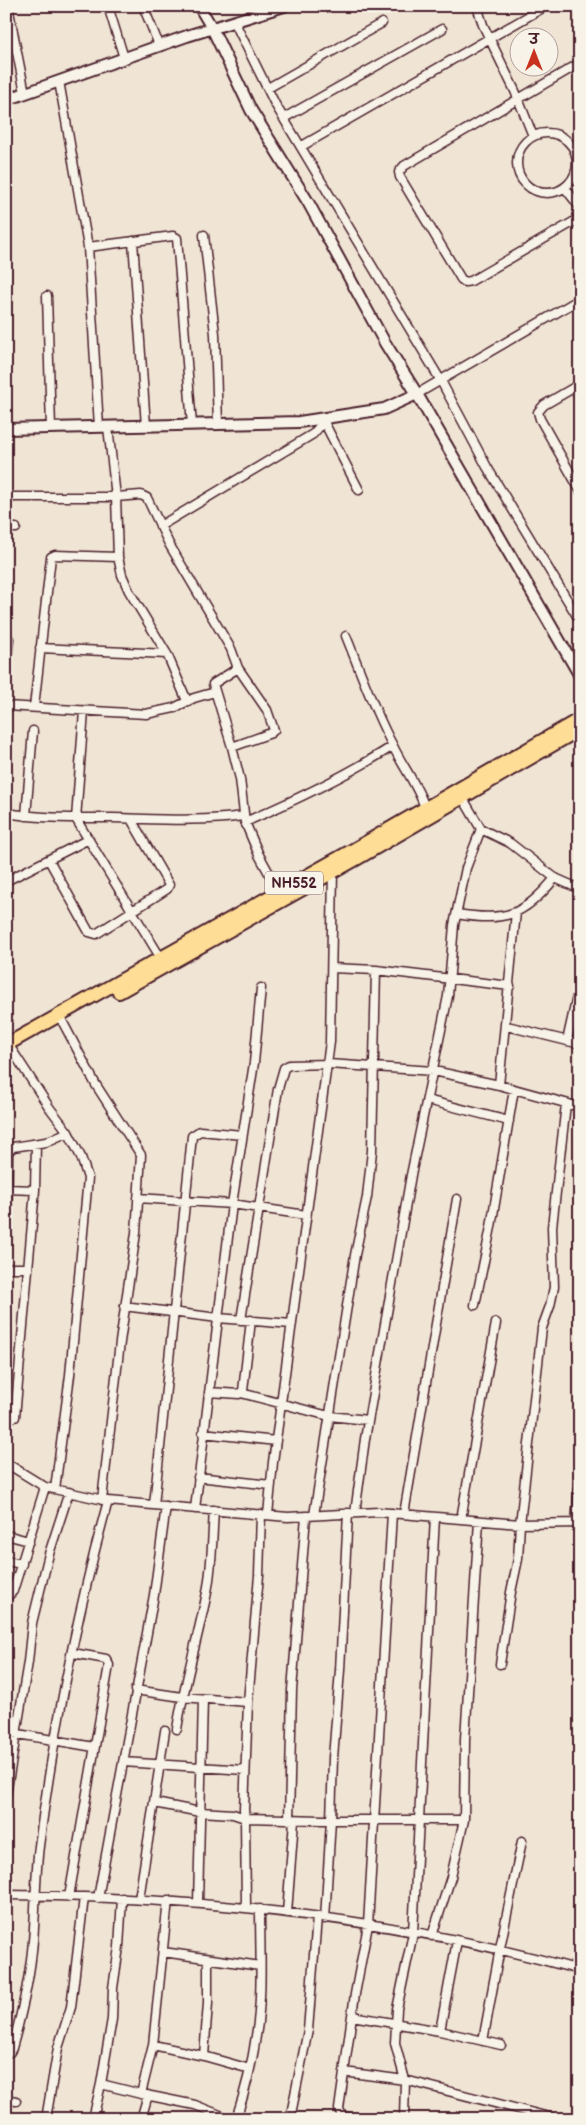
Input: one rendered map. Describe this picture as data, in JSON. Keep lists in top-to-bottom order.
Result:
{
  "streets": {
    "highway": ["NH552"]
  },
  "north": "top"
}
